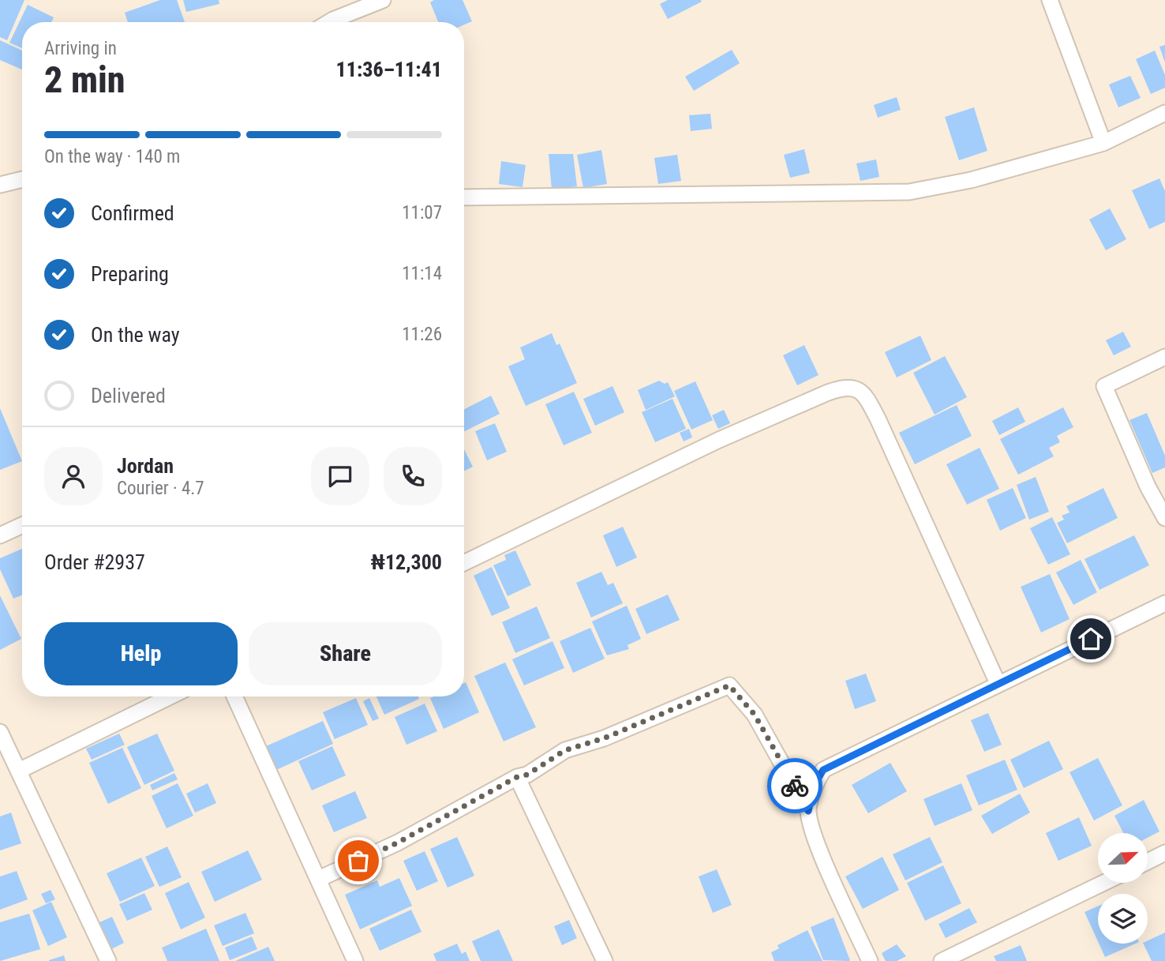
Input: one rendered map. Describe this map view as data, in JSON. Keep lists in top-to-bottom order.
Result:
{
  "north": "top right",
  "page": {
    "heading": ["2 min", "Arriving in", "11:36–11:41"],
    "panel": [
      "Jordan",
      "Courier · 4.7",
      "Order #2937",
      "₦12,300"
    ],
    "bar": "On the way · 140 m",
    "list": [
      ["Confirmed", "11:07"],
      ["Preparing", "11:14"],
      ["On the way", "11:26"],
      "Delivered"
    ],
    "buttons": ["Help", "Share"]
  }
}
